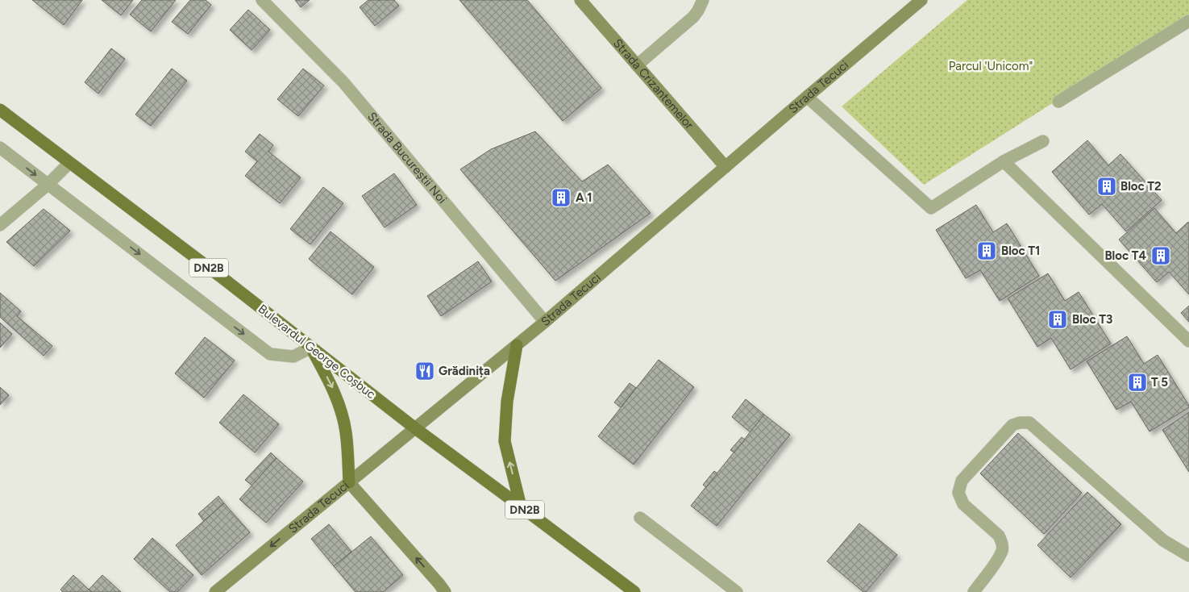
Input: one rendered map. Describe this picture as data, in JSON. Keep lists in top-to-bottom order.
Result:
{
  "streets": {
    "main road": [
      "Strada Crizantemelor",
      "Strada Tecuci",
      "DN2B",
      "Bulevardul George Coșbuc"
    ],
    "street": ["Strada Bucureștii Noi"]
  },
  "crossings": [
    ["Strada Crizantemelor", "Strada Tecuci"],
    ["Strada Tecuci", "Strada Bucureștii Noi"],
    ["Strada Tecuci", "Bulevardul George Coșbuc"]
  ],
  "parks": ["Parcul 'Unicom\""],
  "places": {
    "building": [
      "Bloc T2",
      "A 1",
      "Bloc T1",
      "Bloc T4",
      "Bloc T3",
      "T 5"
    ],
    "restaurant": ["Grădinița"]
  }
}
